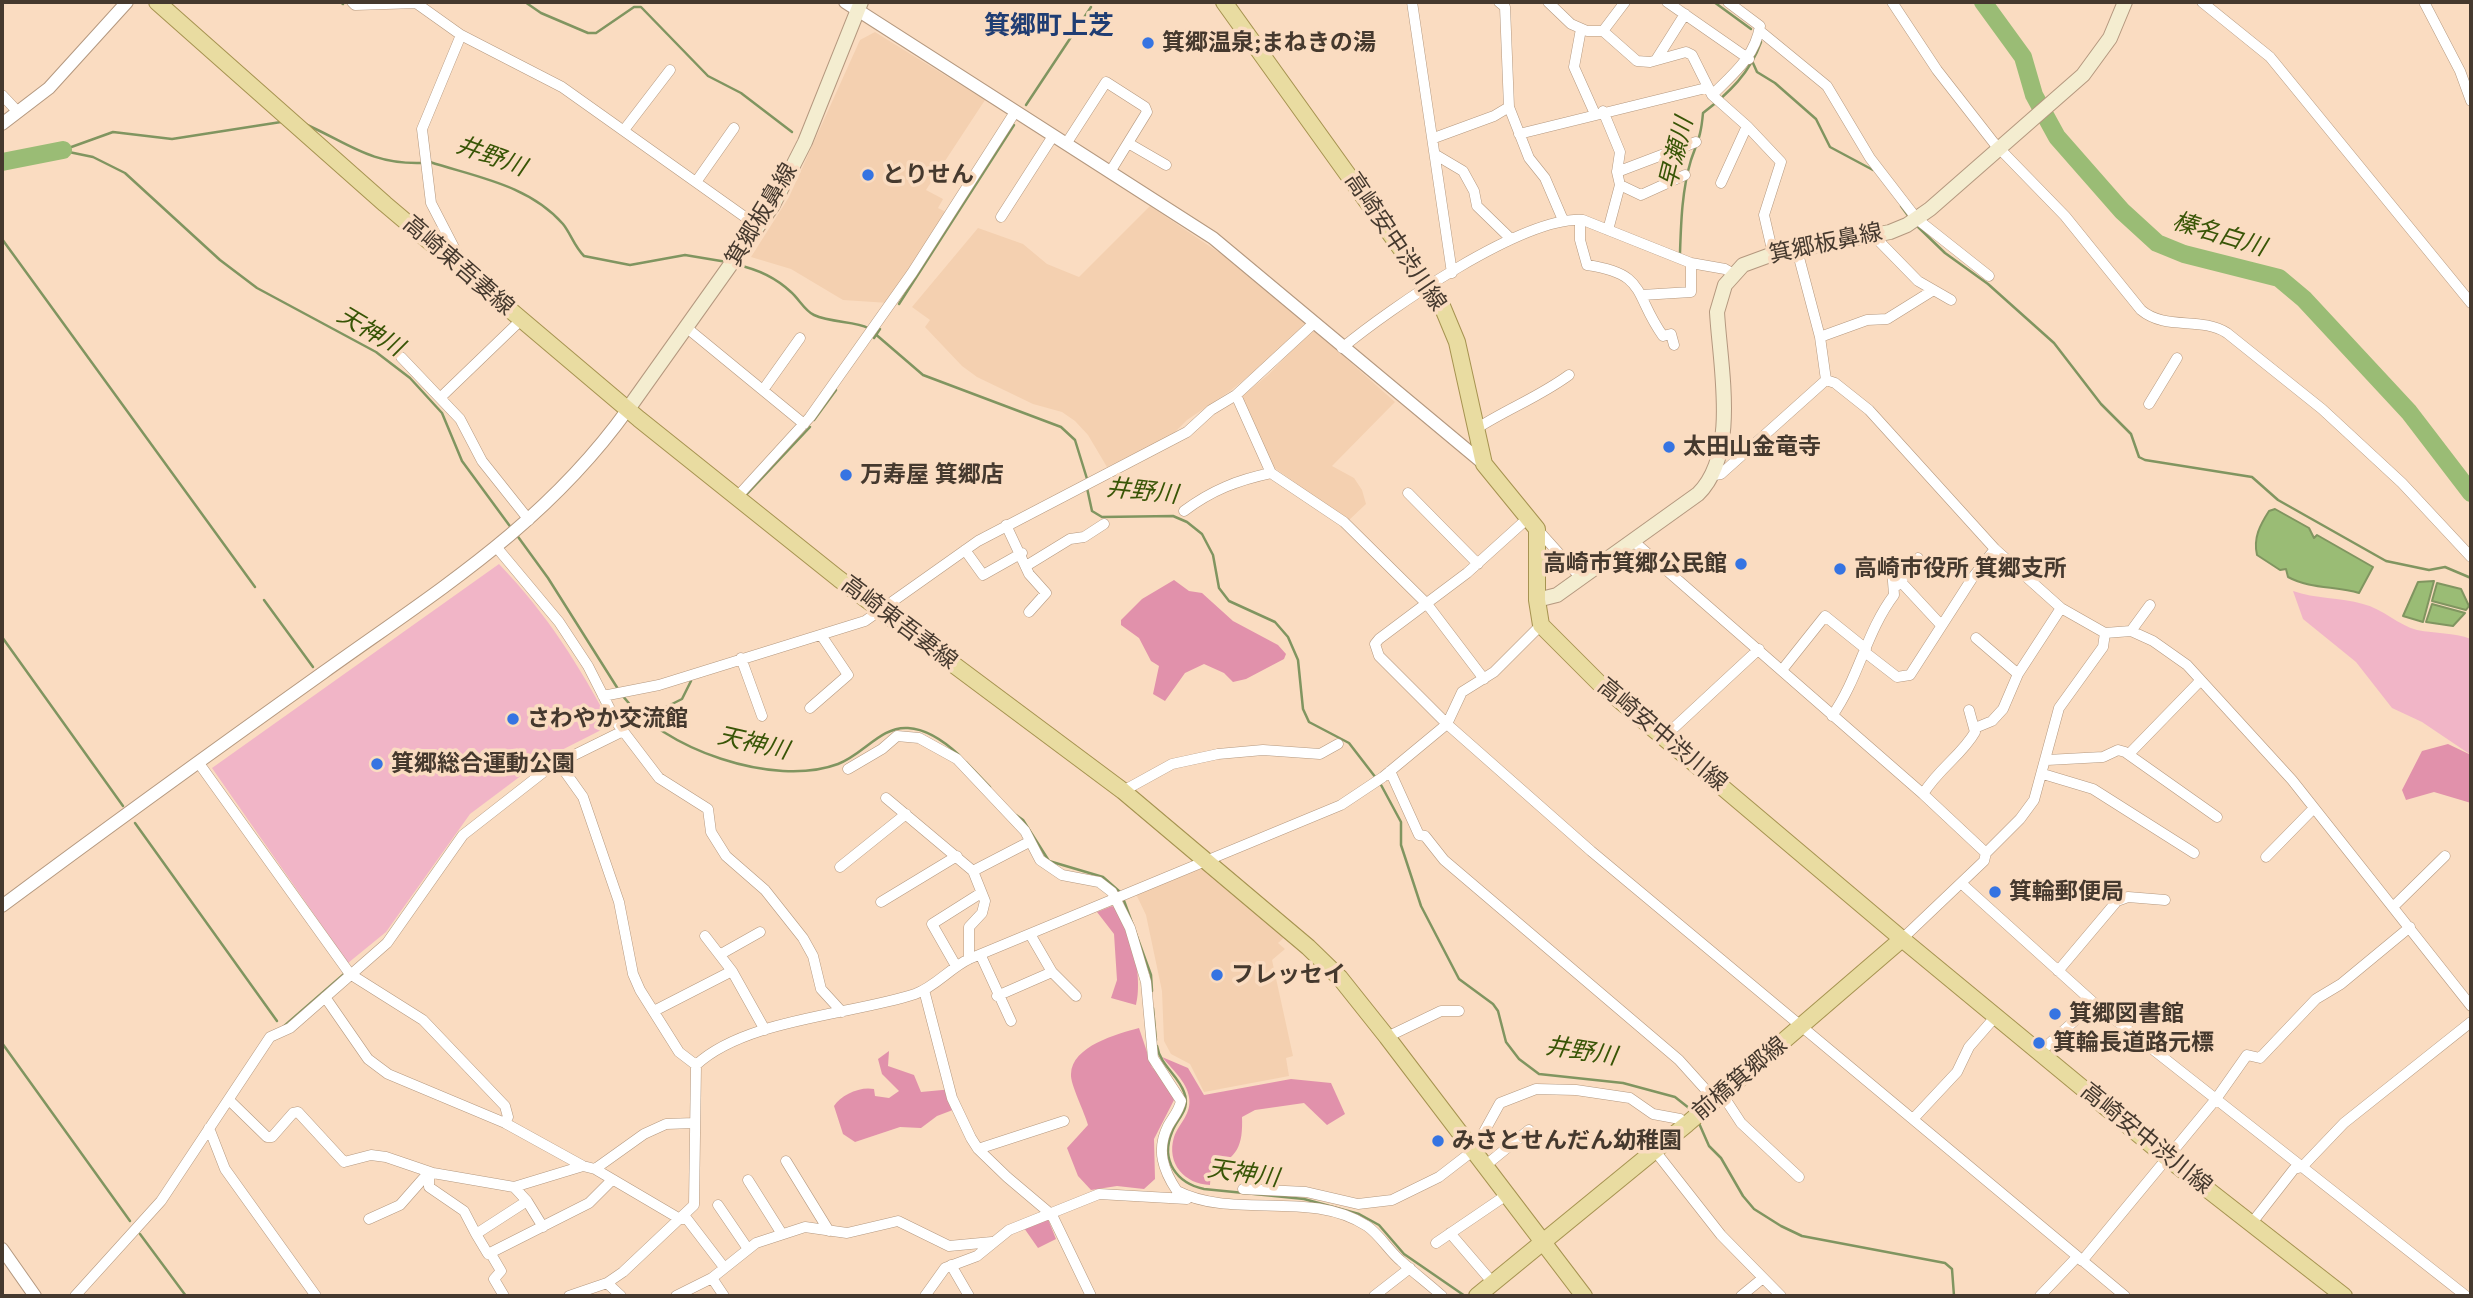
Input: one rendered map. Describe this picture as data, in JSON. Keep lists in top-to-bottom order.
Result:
{
  "streets": {
    "main road": [
      "箕郷板鼻線",
      "高崎安中渋川線",
      "高崎東吾妻線",
      "前橋箕郷線"
    ]
  },
  "crossings": [
    ["箕郷板鼻線", "高崎東吾妻線"],
    ["高崎安中渋川線", "前橋箕郷線"],
    ["高崎東吾妻線", "前橋箕郷線"]
  ],
  "districts": ["箕郷町上芝"],
  "water": [
    "早瀬川",
    "井野川",
    "榛名白川",
    "天神川"
  ],
  "places": [
    "箕郷温泉;まねきの湯",
    "とりせん",
    "太田山金竜寺",
    "万寿屋 箕郷店",
    "高崎市箕郷公民館",
    "高崎市役所 箕郷支所",
    "さわやか交流館",
    "箕郷総合運動公園",
    "箕輪郵便局",
    "フレッセイ",
    "箕郷図書館",
    "箕輪長道路元標",
    "みさとせんだん幼稚園"
  ]
}
